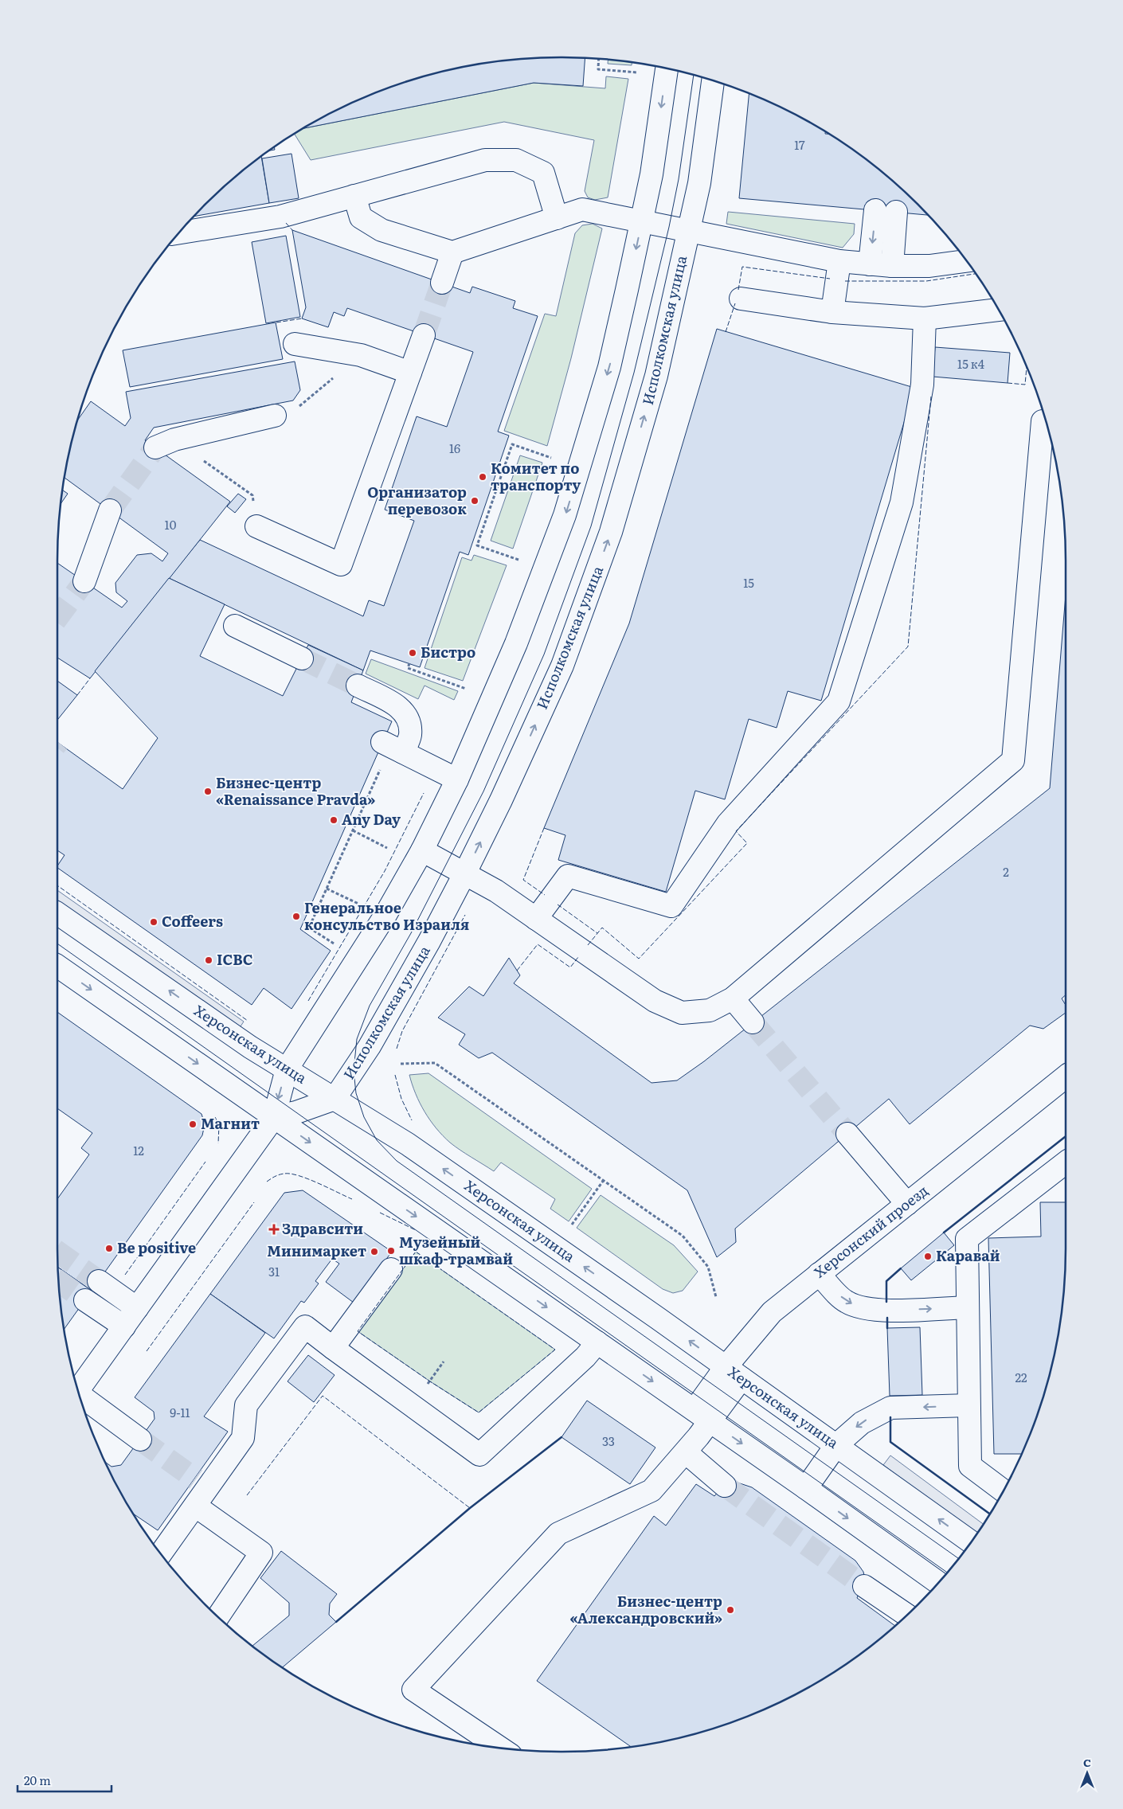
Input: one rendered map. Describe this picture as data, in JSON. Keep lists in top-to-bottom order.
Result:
{
  "streets": {
    "street": ["Исполкомская улица", "Херсонская улица", "Херсонский проезд"]
  },
  "crossings": [
    ["Исполкомская улица", "Херсонская улица"],
    ["Херсонская улица", "Херсонский проезд"]
  ],
  "places": {
    "other": [
      "Комитет по транспорту",
      "Организатор перевозок",
      "Бистро",
      "Бизнес-центр «Renaissance Pravda»",
      "Any Day",
      "Генеральное консульство Израиля",
      "Coffeers",
      "ICBC",
      "Магнит",
      "Be positive",
      "Музейный шкаф-трамвай",
      "Минимаркет",
      "Каравай",
      "Бизнес-центр «Александровский»"
    ],
    "health": ["Здравсити"]
  },
  "house_numbers": [
    "17",
    "15 к4",
    "16",
    "10",
    "15",
    "2",
    "12",
    "31",
    "22",
    "9-11",
    "33"
  ],
  "scale_bar": "20 m",
  "north": "top"
}
